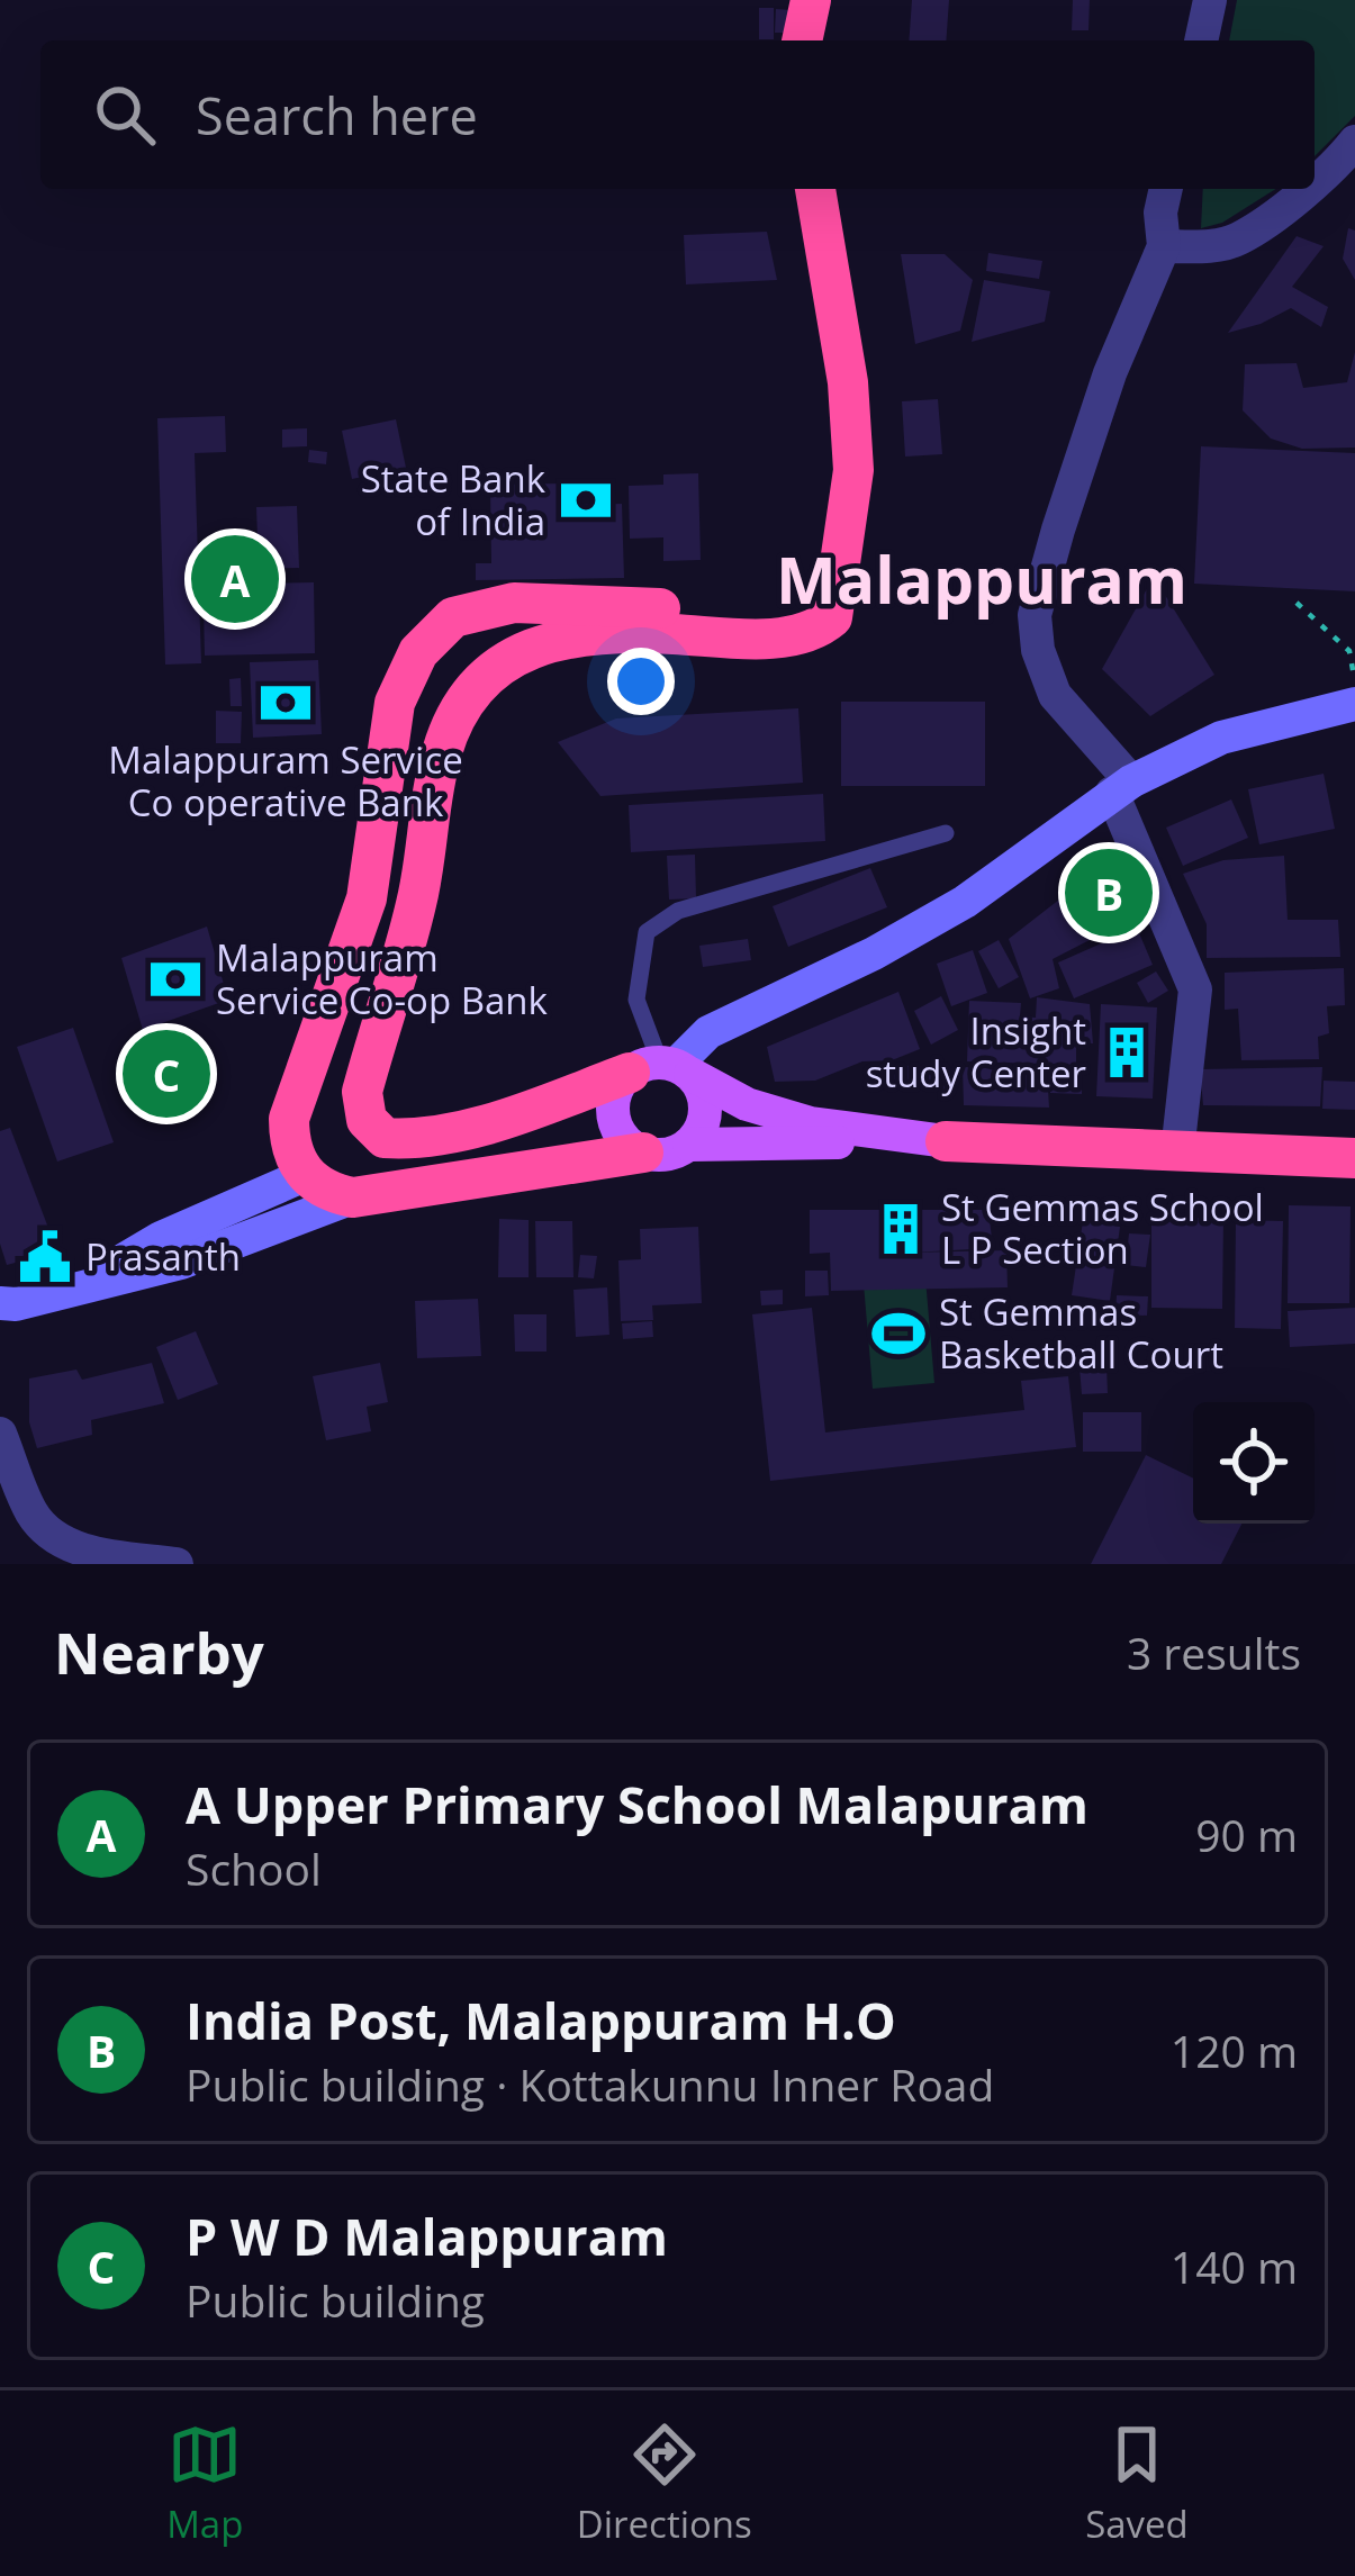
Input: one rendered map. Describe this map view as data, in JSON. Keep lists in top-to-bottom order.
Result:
{
  "districts": ["Malappuram"],
  "places": {
    "bank": ["State Bank of India", "Malappuram Service Co operative Bank", "Malappuram Service Co-op Bank"],
    "building": ["Insight study Center", "St Gemmas School L P Section"],
    "public building": ["Prasanth"],
    "sports": ["St Gemmas Basketball Court"]
  },
  "page": {
    "search": "Search here",
    "pins": ["A", "B", "C"],
    "heading": ["Nearby", "3 results"],
    "list": [
      {
        "mark": "A",
        "name": "A Upper Primary School Malapuram",
        "note": "School",
        "value": "90 m"
      },
      {
        "mark": "B",
        "name": "India Post, Malappuram H.O",
        "note": "Public building · Kottakunnu Inner Road",
        "value": "120 m"
      },
      {
        "mark": "C",
        "name": "P W D Malappuram",
        "note": "Public building",
        "value": "140 m"
      }
    ],
    "nav": ["Map", "Directions", "Saved"]
  }
}
